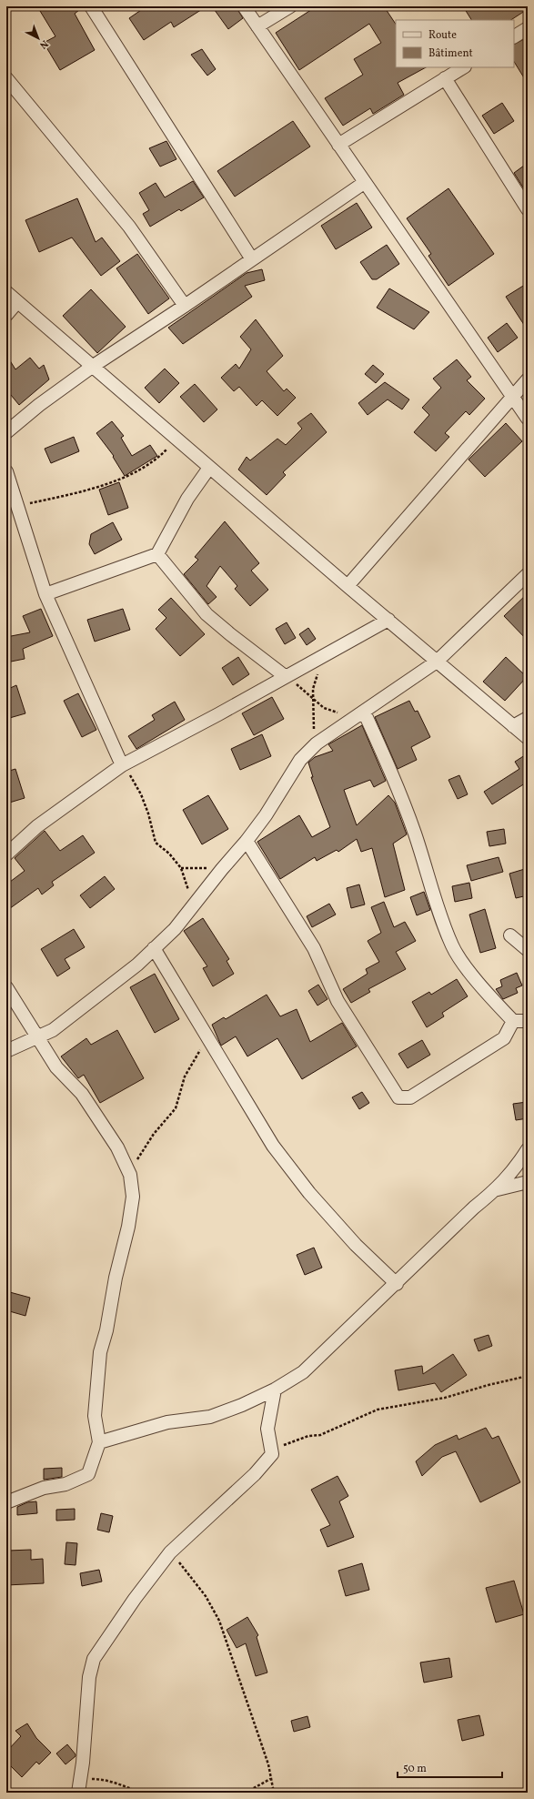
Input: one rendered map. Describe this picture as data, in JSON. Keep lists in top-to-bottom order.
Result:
{
  "legend": ["Route", "Bâtiment"],
  "scale_bar": "50 m",
  "north": "bottom right"
}
